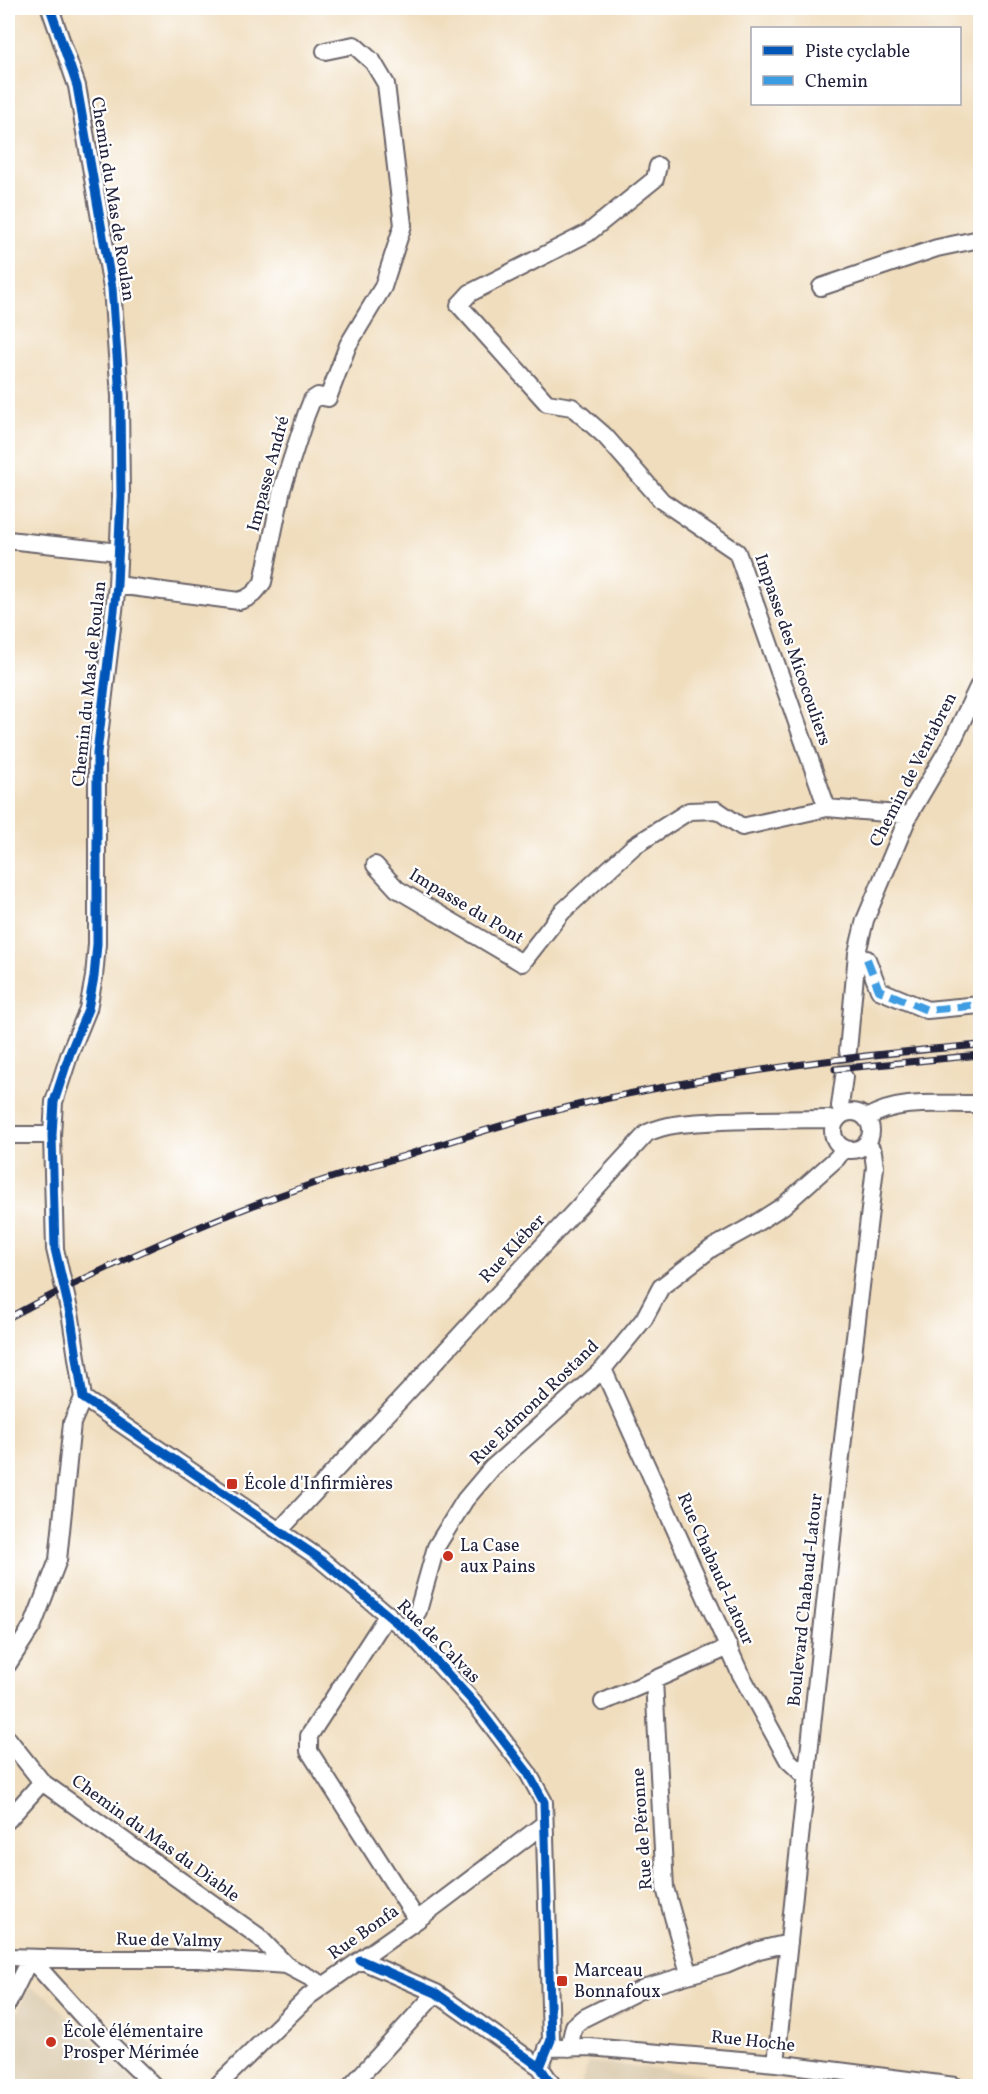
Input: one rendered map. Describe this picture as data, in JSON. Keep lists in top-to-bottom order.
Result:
{
  "streets": {
    "street": [
      "Chemin du Mas de Roulan",
      "Impasse André",
      "Impasse des Micocouliers",
      "Chemin de Ventabren",
      "Impasse du Pont",
      "Rue Kléber",
      "Rue Edmond Rostand",
      "Rue Chabaud-Latour",
      "Boulevard Chabaud-Latour",
      "Rue de Calvas",
      "Rue de Péronne",
      "Chemin du Mas du Diable",
      "Rue Bonfa",
      "Rue de Valmy",
      "Rue Hoche"
    ]
  },
  "crossings": [
    ["Chemin du Mas de Roulan", "Impasse André"],
    ["Chemin du Mas de Roulan", "Rue de Calvas"],
    ["Impasse des Micocouliers", "Impasse du Pont"],
    ["Chemin de Ventabren", "Impasse du Pont"],
    ["Rue Kléber", "Rue Edmond Rostand"],
    ["Rue Kléber", "Boulevard Chabaud-Latour"],
    ["Rue Kléber", "Rue de Calvas"],
    ["Rue Edmond Rostand", "Rue Chabaud-Latour"],
    ["Rue Edmond Rostand", "Boulevard Chabaud-Latour"],
    ["Rue Edmond Rostand", "Rue de Calvas"],
    ["Rue Chabaud-Latour", "Boulevard Chabaud-Latour"],
    ["Boulevard Chabaud-Latour", "Rue Hoche"],
    ["Rue de Calvas", "Rue Bonfa"],
    ["Rue de Calvas", "Rue Hoche"],
    ["Chemin du Mas du Diable", "Rue de Valmy"],
    ["Rue Bonfa", "Rue de Valmy"]
  ],
  "places": {
    "transit": ["École d'Infirmières", "Marceau Bonnafoux"],
    "other": ["La Case aux Pains", "École élémentaire Prosper Mérimée"]
  },
  "legend": ["Piste cyclable", "Chemin"]
}
